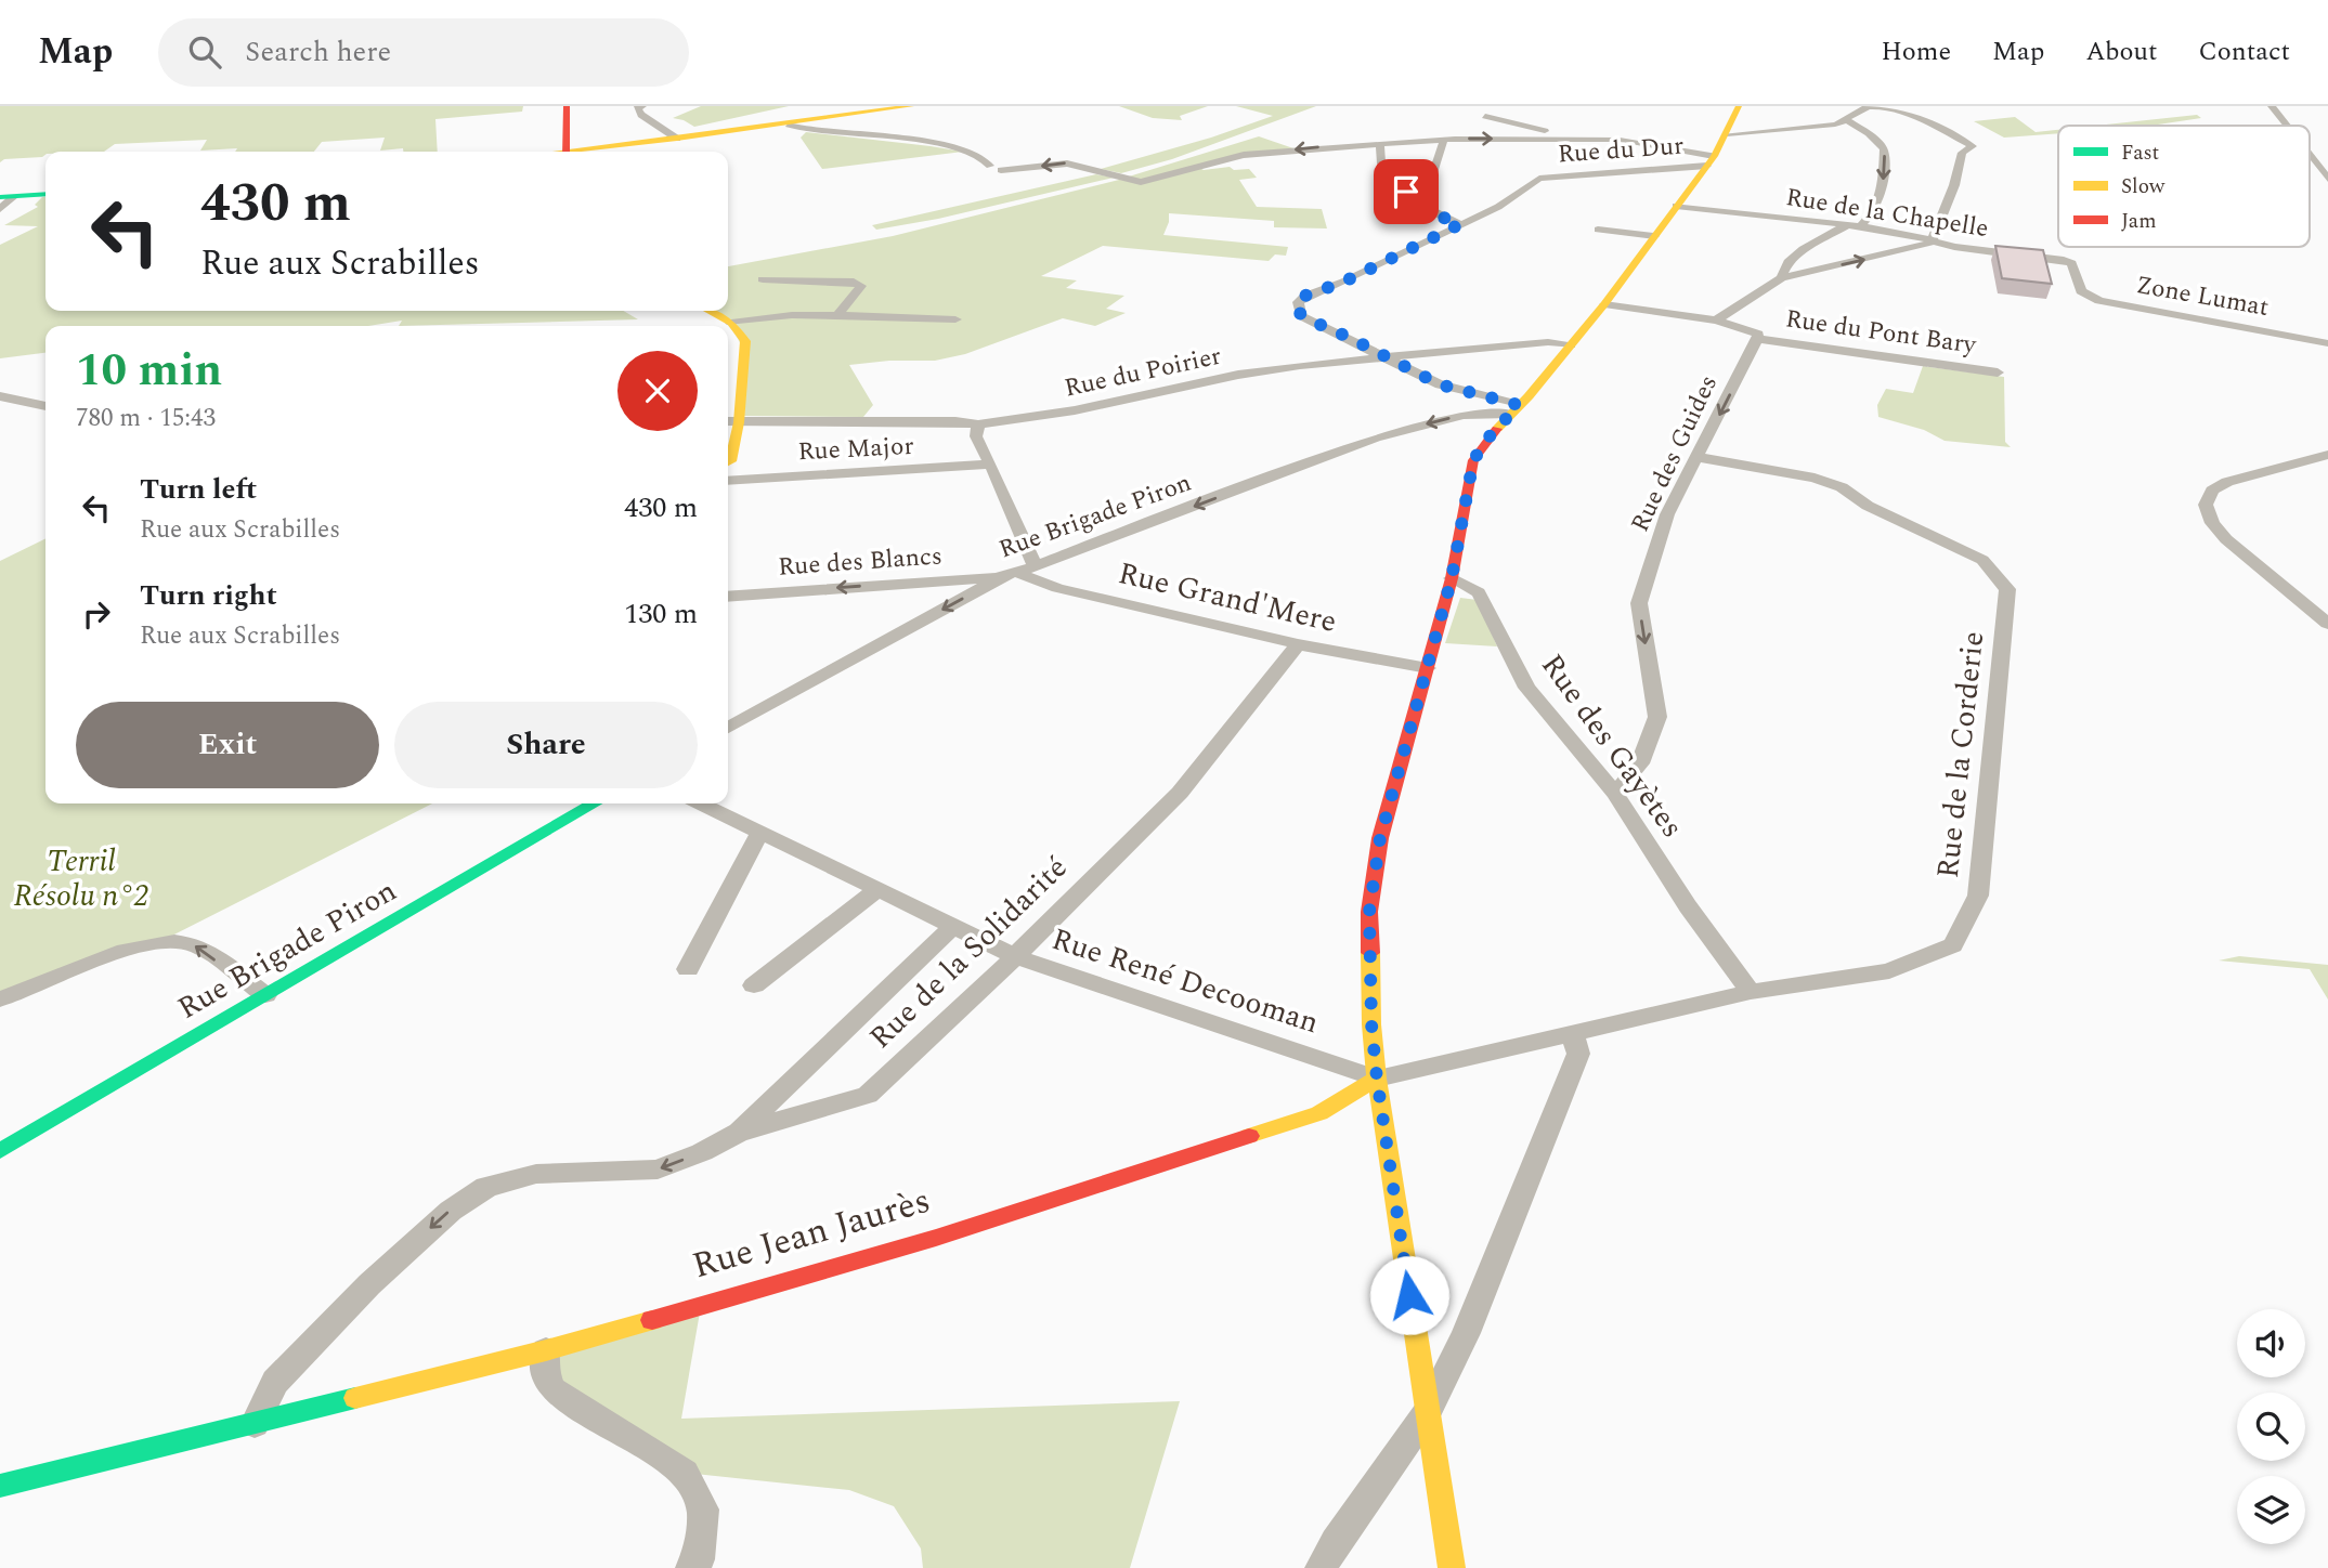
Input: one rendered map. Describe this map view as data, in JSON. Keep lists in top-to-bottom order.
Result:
{
  "streets": {
    "main road": ["Rue Brigade Piron", "Rue Jean Jaurès"],
    "street": [
      "Rue du Dur",
      "Rue de la Chapelle",
      "Zone Lumat",
      "Rue du Pont Bary",
      "Rue du Poirier",
      "Rue Major",
      "Rue des Guides",
      "Rue des Blancs",
      "Rue Grand'Mere",
      "Rue des Gayètes",
      "Rue de la Corderie",
      "Rue de la Solidarité",
      "Rue René Decooman"
    ]
  },
  "crossings": [
    ["Rue du Dur", "Rue du Poirier"],
    ["Rue de la Chapelle", "Zone Lumat"],
    ["Rue du Pont Bary", "Rue des Guides"],
    ["Rue des Guides", "Rue des Gayètes"],
    ["Rue des Guides", "Rue de la Corderie"],
    ["Rue Brigade Piron", "Rue des Blancs"],
    ["Rue Brigade Piron", "Rue Grand'Mere"],
    ["Rue des Blancs", "Rue Grand'Mere"],
    ["Rue Grand'Mere", "Rue de la Solidarité"],
    ["Rue des Gayètes", "Rue de la Corderie"],
    ["Rue de la Corderie", "Rue René Decooman"],
    ["Rue de la Corderie", "Rue Jean Jaurès"],
    ["Rue de la Solidarité", "Rue René Decooman"],
    ["Rue René Decooman", "Rue Jean Jaurès"]
  ],
  "one_way": ["Rue des Guides", "Rue Brigade Piron", "Rue des Blancs"],
  "parks": ["Terril Résolu n°2"],
  "legend": ["Fast", "Slow", "Jam"],
  "page": {
    "header": "Map",
    "search": "Search here",
    "nav": [
      "Home",
      "Map",
      "About",
      "Contact"
    ],
    "turn": ["430 m", "Rue aux Scrabilles"],
    "heading": ["10 min", "780 m · 15:43"],
    "list": [
      {
        "name": "Turn left",
        "note": "Rue aux Scrabilles",
        "value": "430 m"
      },
      {
        "name": "Turn right",
        "note": "Rue aux Scrabilles",
        "value": "130 m"
      }
    ],
    "buttons": ["Exit", "Share"]
  }
}
